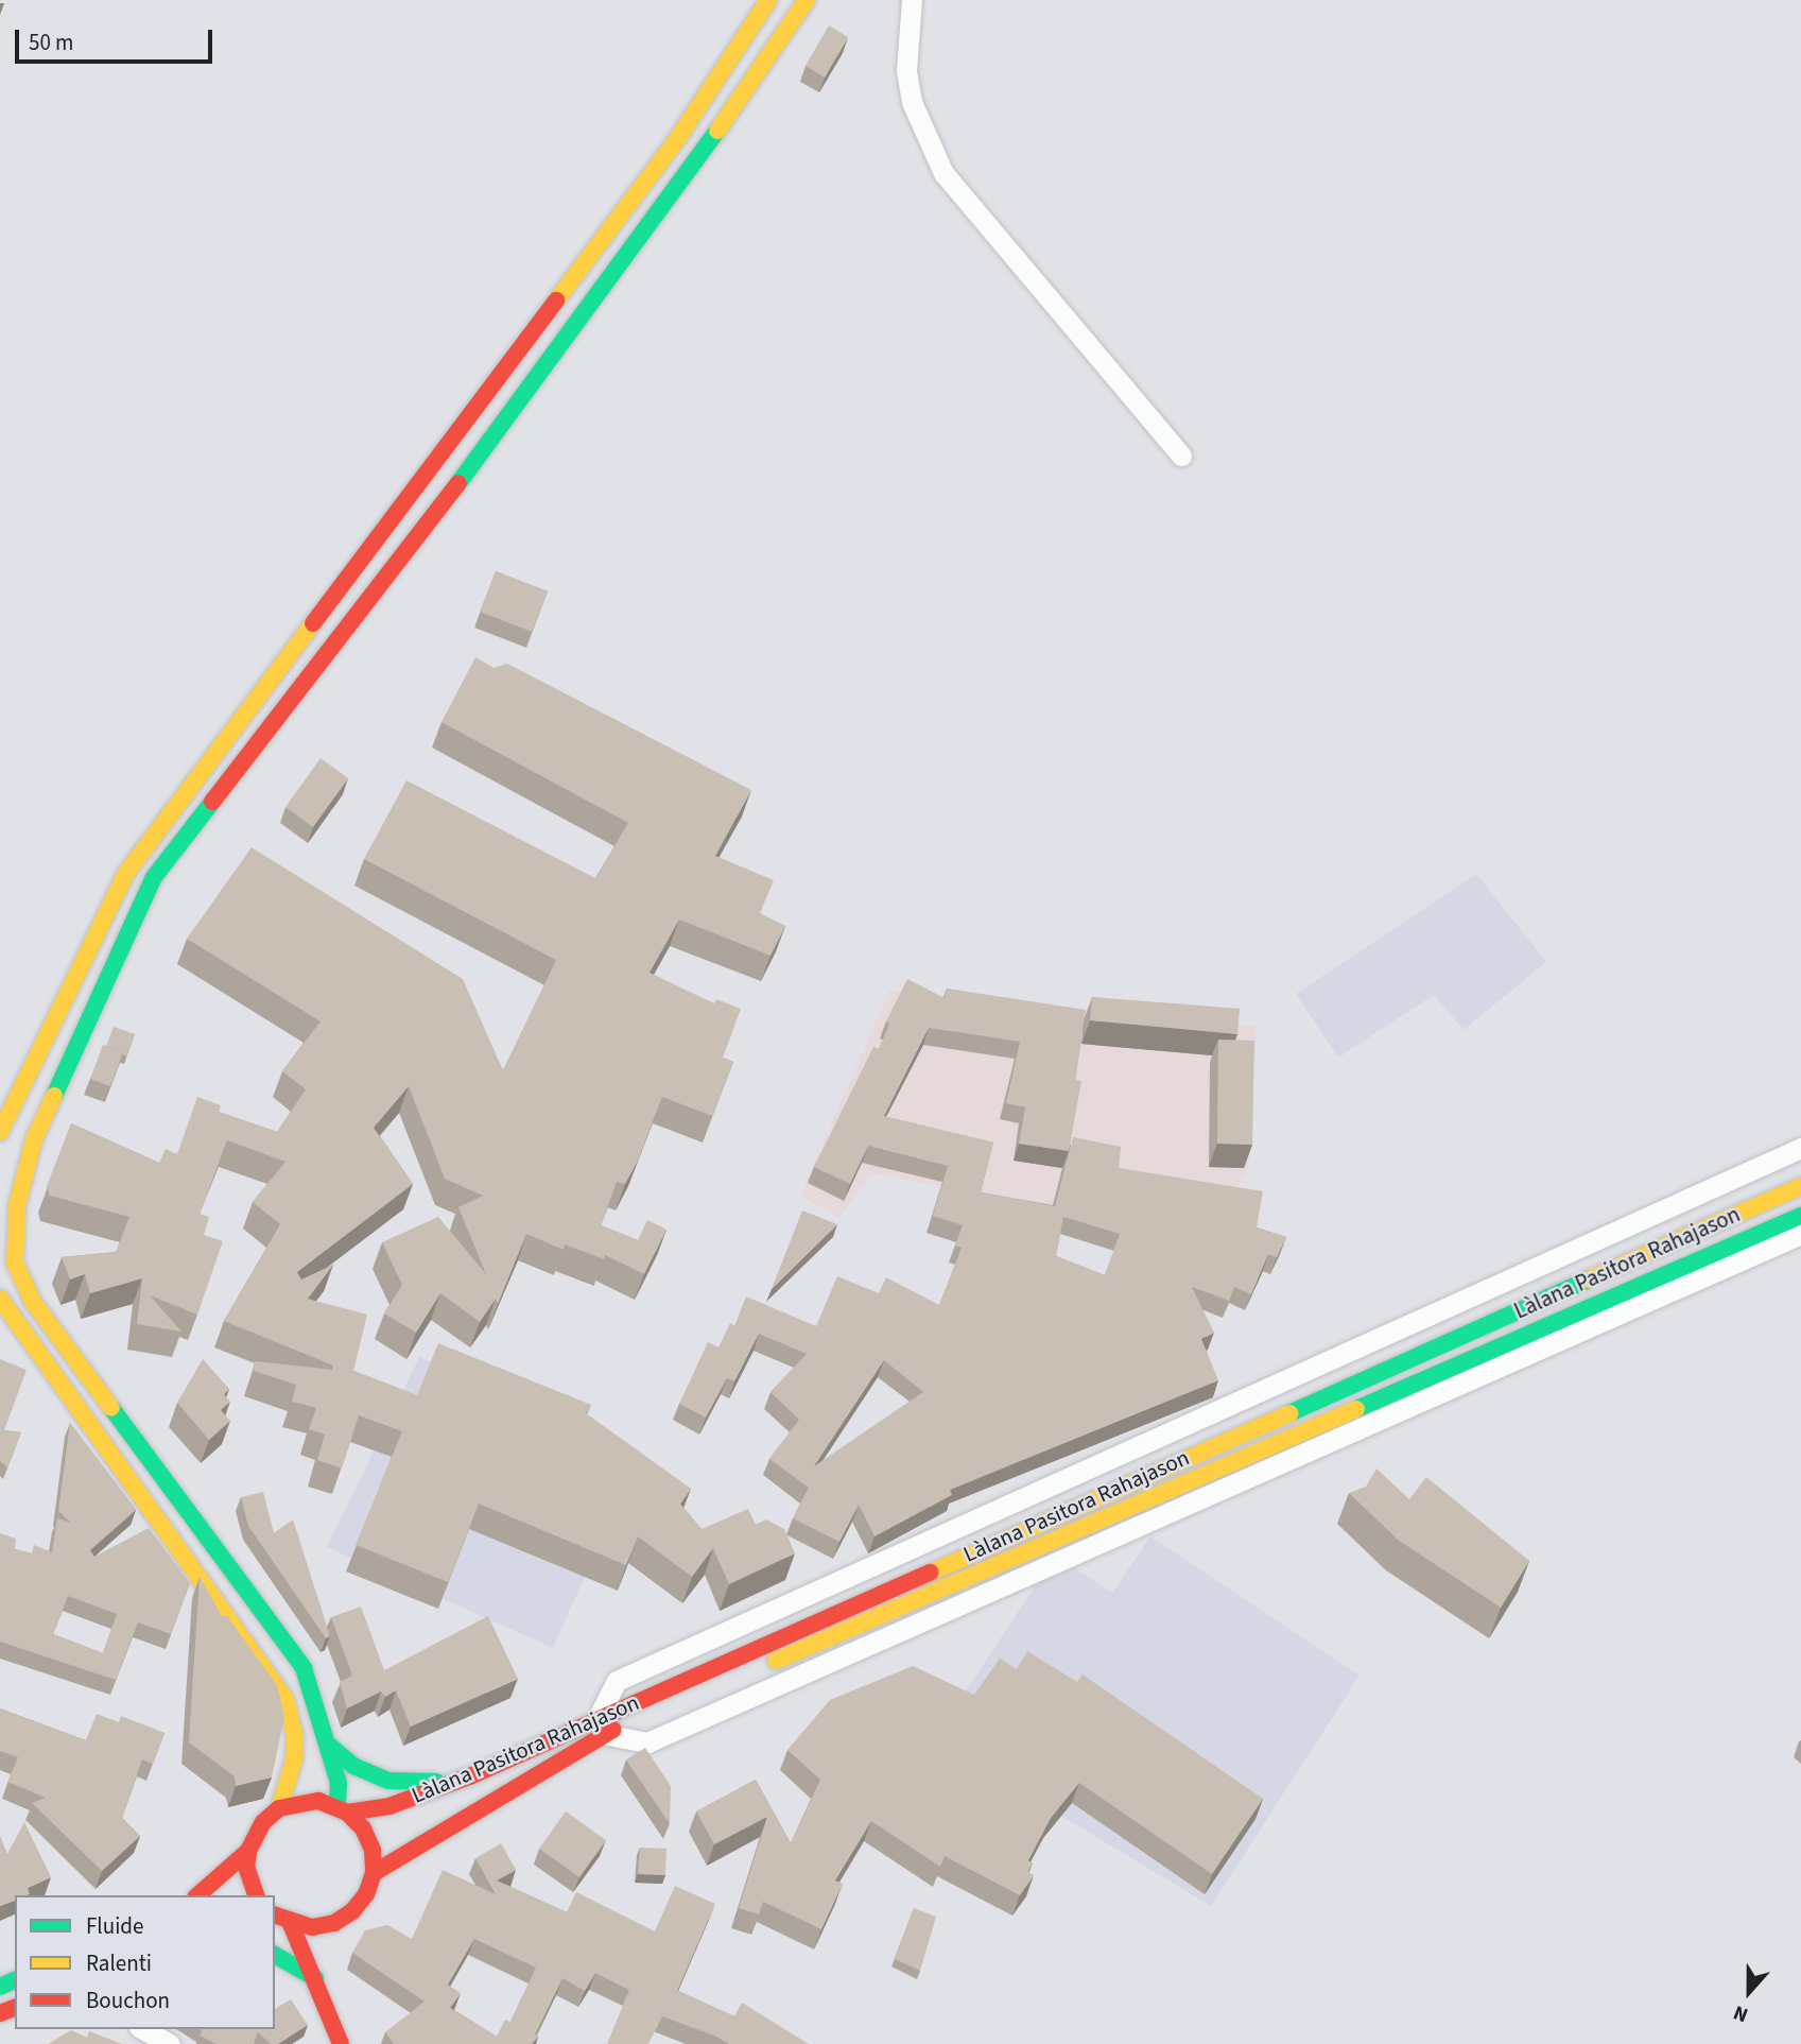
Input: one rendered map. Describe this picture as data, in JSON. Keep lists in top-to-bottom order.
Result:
{
  "streets": {
    "street": ["Làlana Pasitora Rahajason"]
  },
  "legend": ["Fluide", "Ralenti", "Bouchon"],
  "scale_bar": "50 m",
  "north": "bottom"
}
